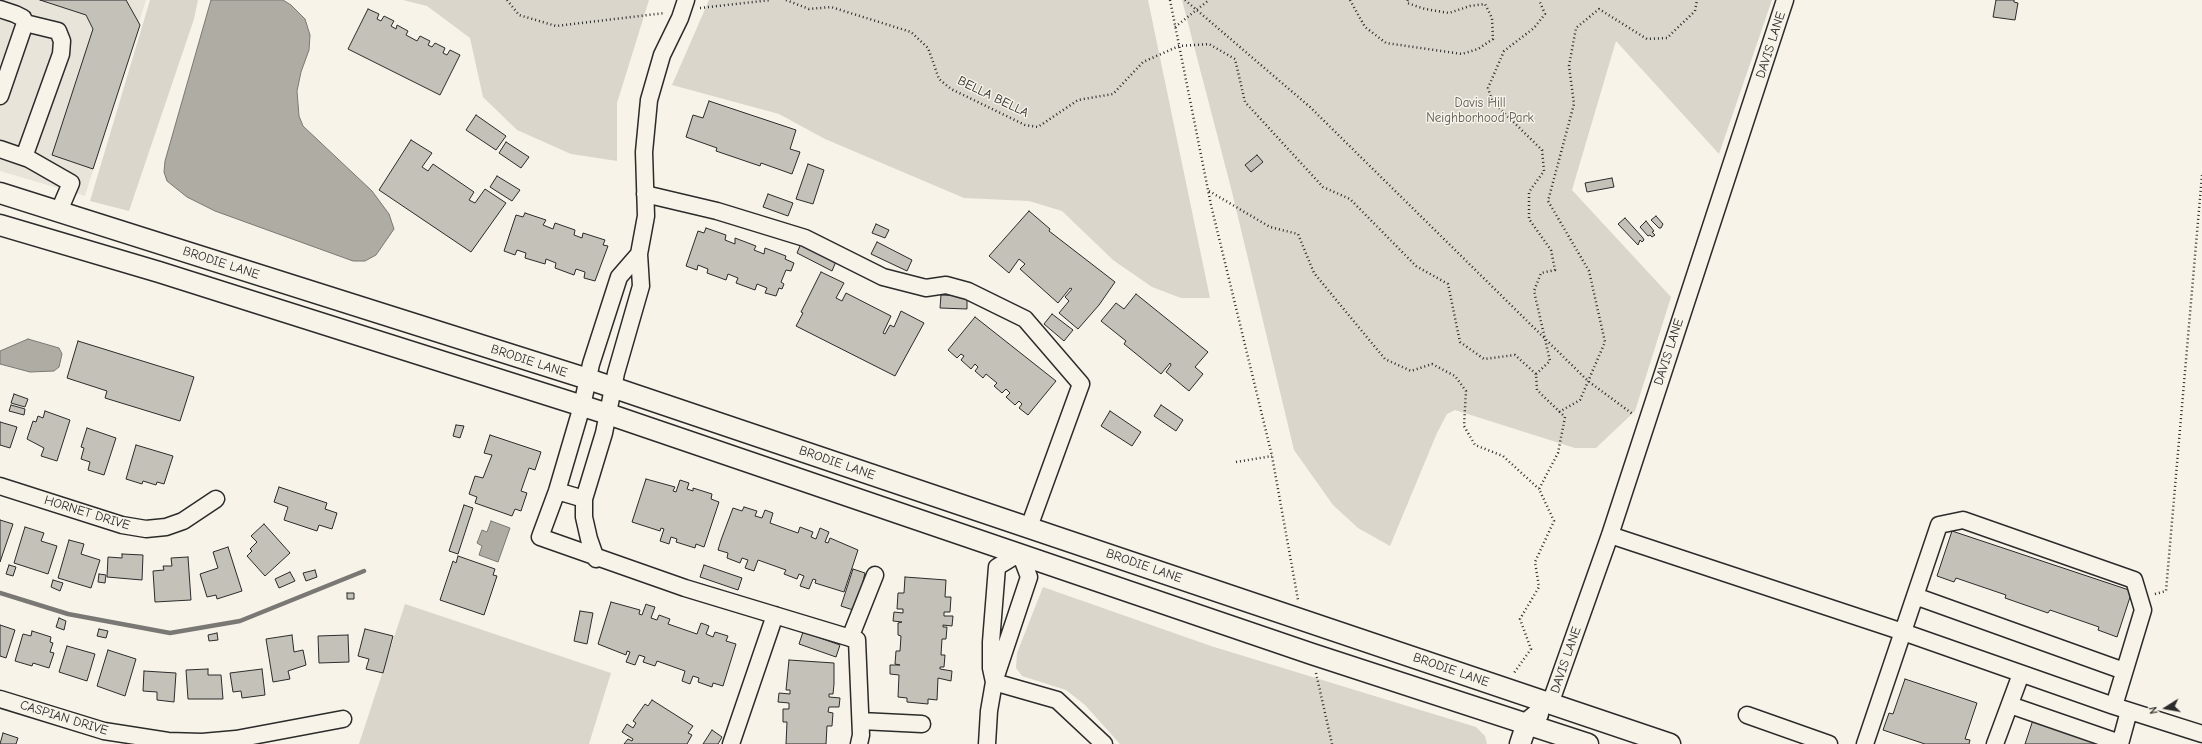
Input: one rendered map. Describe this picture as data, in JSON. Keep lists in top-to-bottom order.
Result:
{
  "streets": {
    "main road": ["DAVIS LANE", "BRODIE LANE"],
    "street": ["HORNET DRIVE", "CASPIAN DRIVE"],
    "path": ["BELLA BELLA"]
  },
  "crossings": [
    ["DAVIS LANE", "BRODIE LANE"]
  ],
  "parks": ["Davis Hill Neighborhood Park"],
  "north": "left"
}
